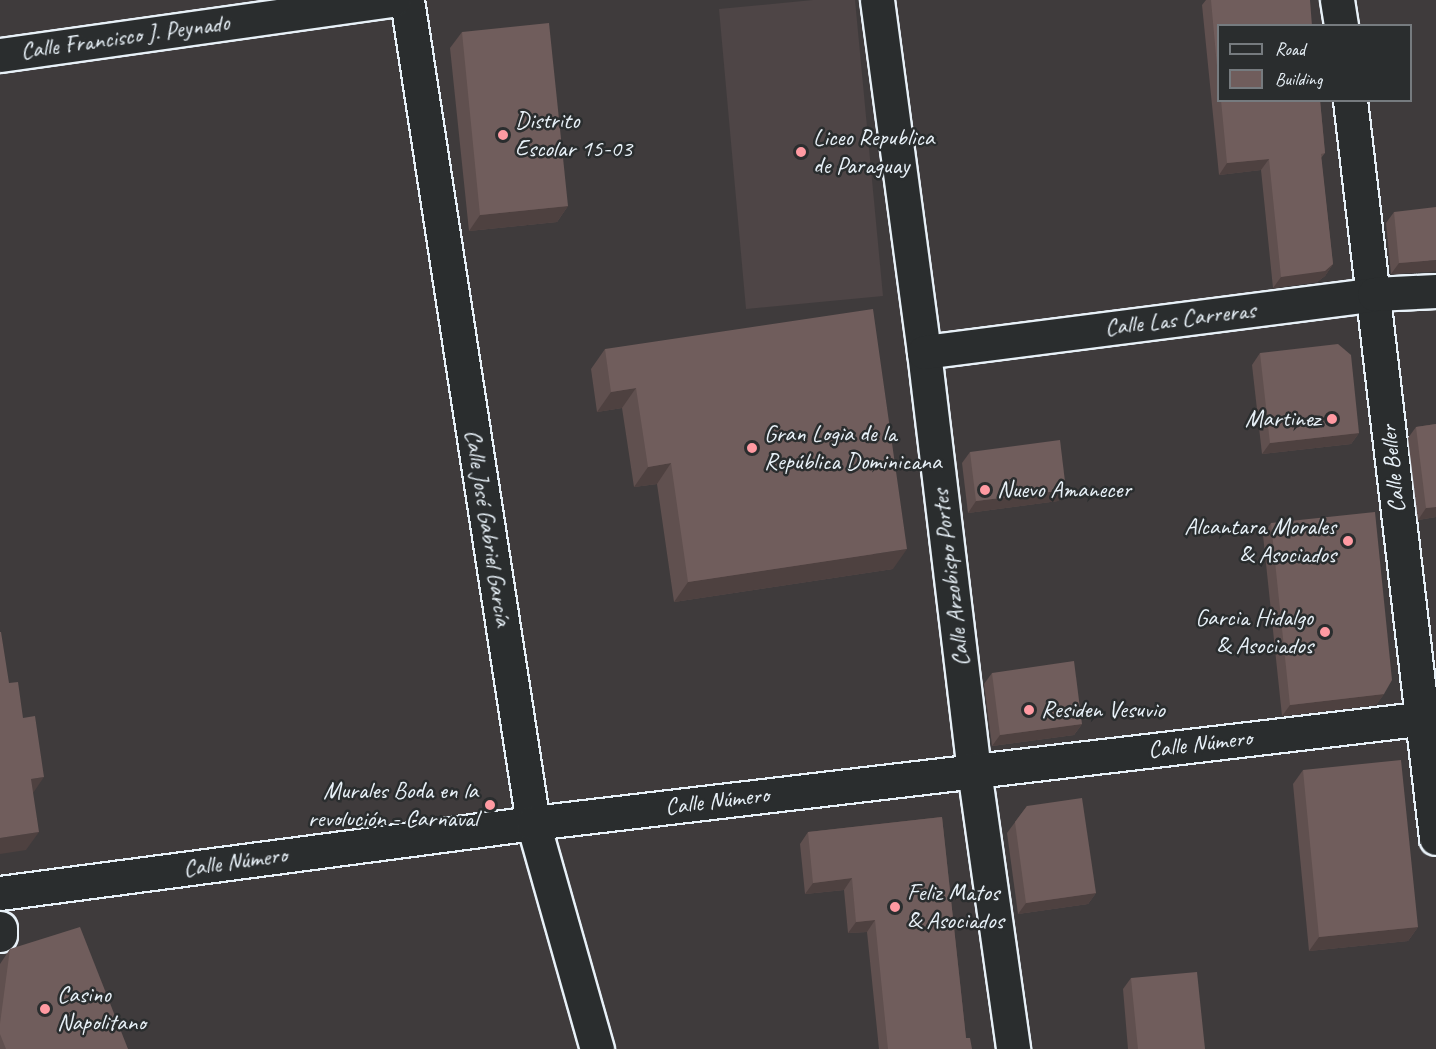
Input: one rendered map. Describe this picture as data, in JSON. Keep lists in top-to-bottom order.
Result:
{
  "streets": {
    "street": [
      "Calle Francisco J. Peynado",
      "Calle Las Carreras",
      "Calle Beller",
      "Calle José Gabriel García",
      "Calle Arzobispo Portes",
      "Calle Número"
    ]
  },
  "crossings": [
    ["Calle Las Carreras", "Calle Beller"],
    ["Calle Las Carreras", "Calle Arzobispo Portes"],
    ["Calle Beller", "Calle Número"],
    ["Calle José Gabriel García", "Calle Número"],
    ["Calle Arzobispo Portes", "Calle Número"]
  ],
  "places": [
    "Distrito Escolar 15-03",
    "Liceo Republica de Paraguay",
    "Martinez",
    "Gran Logia de la República Dominicana",
    "Nuevo Amanecer",
    "Alcantara Morales & Asociados",
    "Garcia Hidalgo & Asociados",
    "Residen Vesuvio",
    "Murales Boda en la revolución - Carnaval",
    "Feliz Matos & Asociados",
    "Casino Napolitano"
  ],
  "legend": ["Road", "Building"]
}
